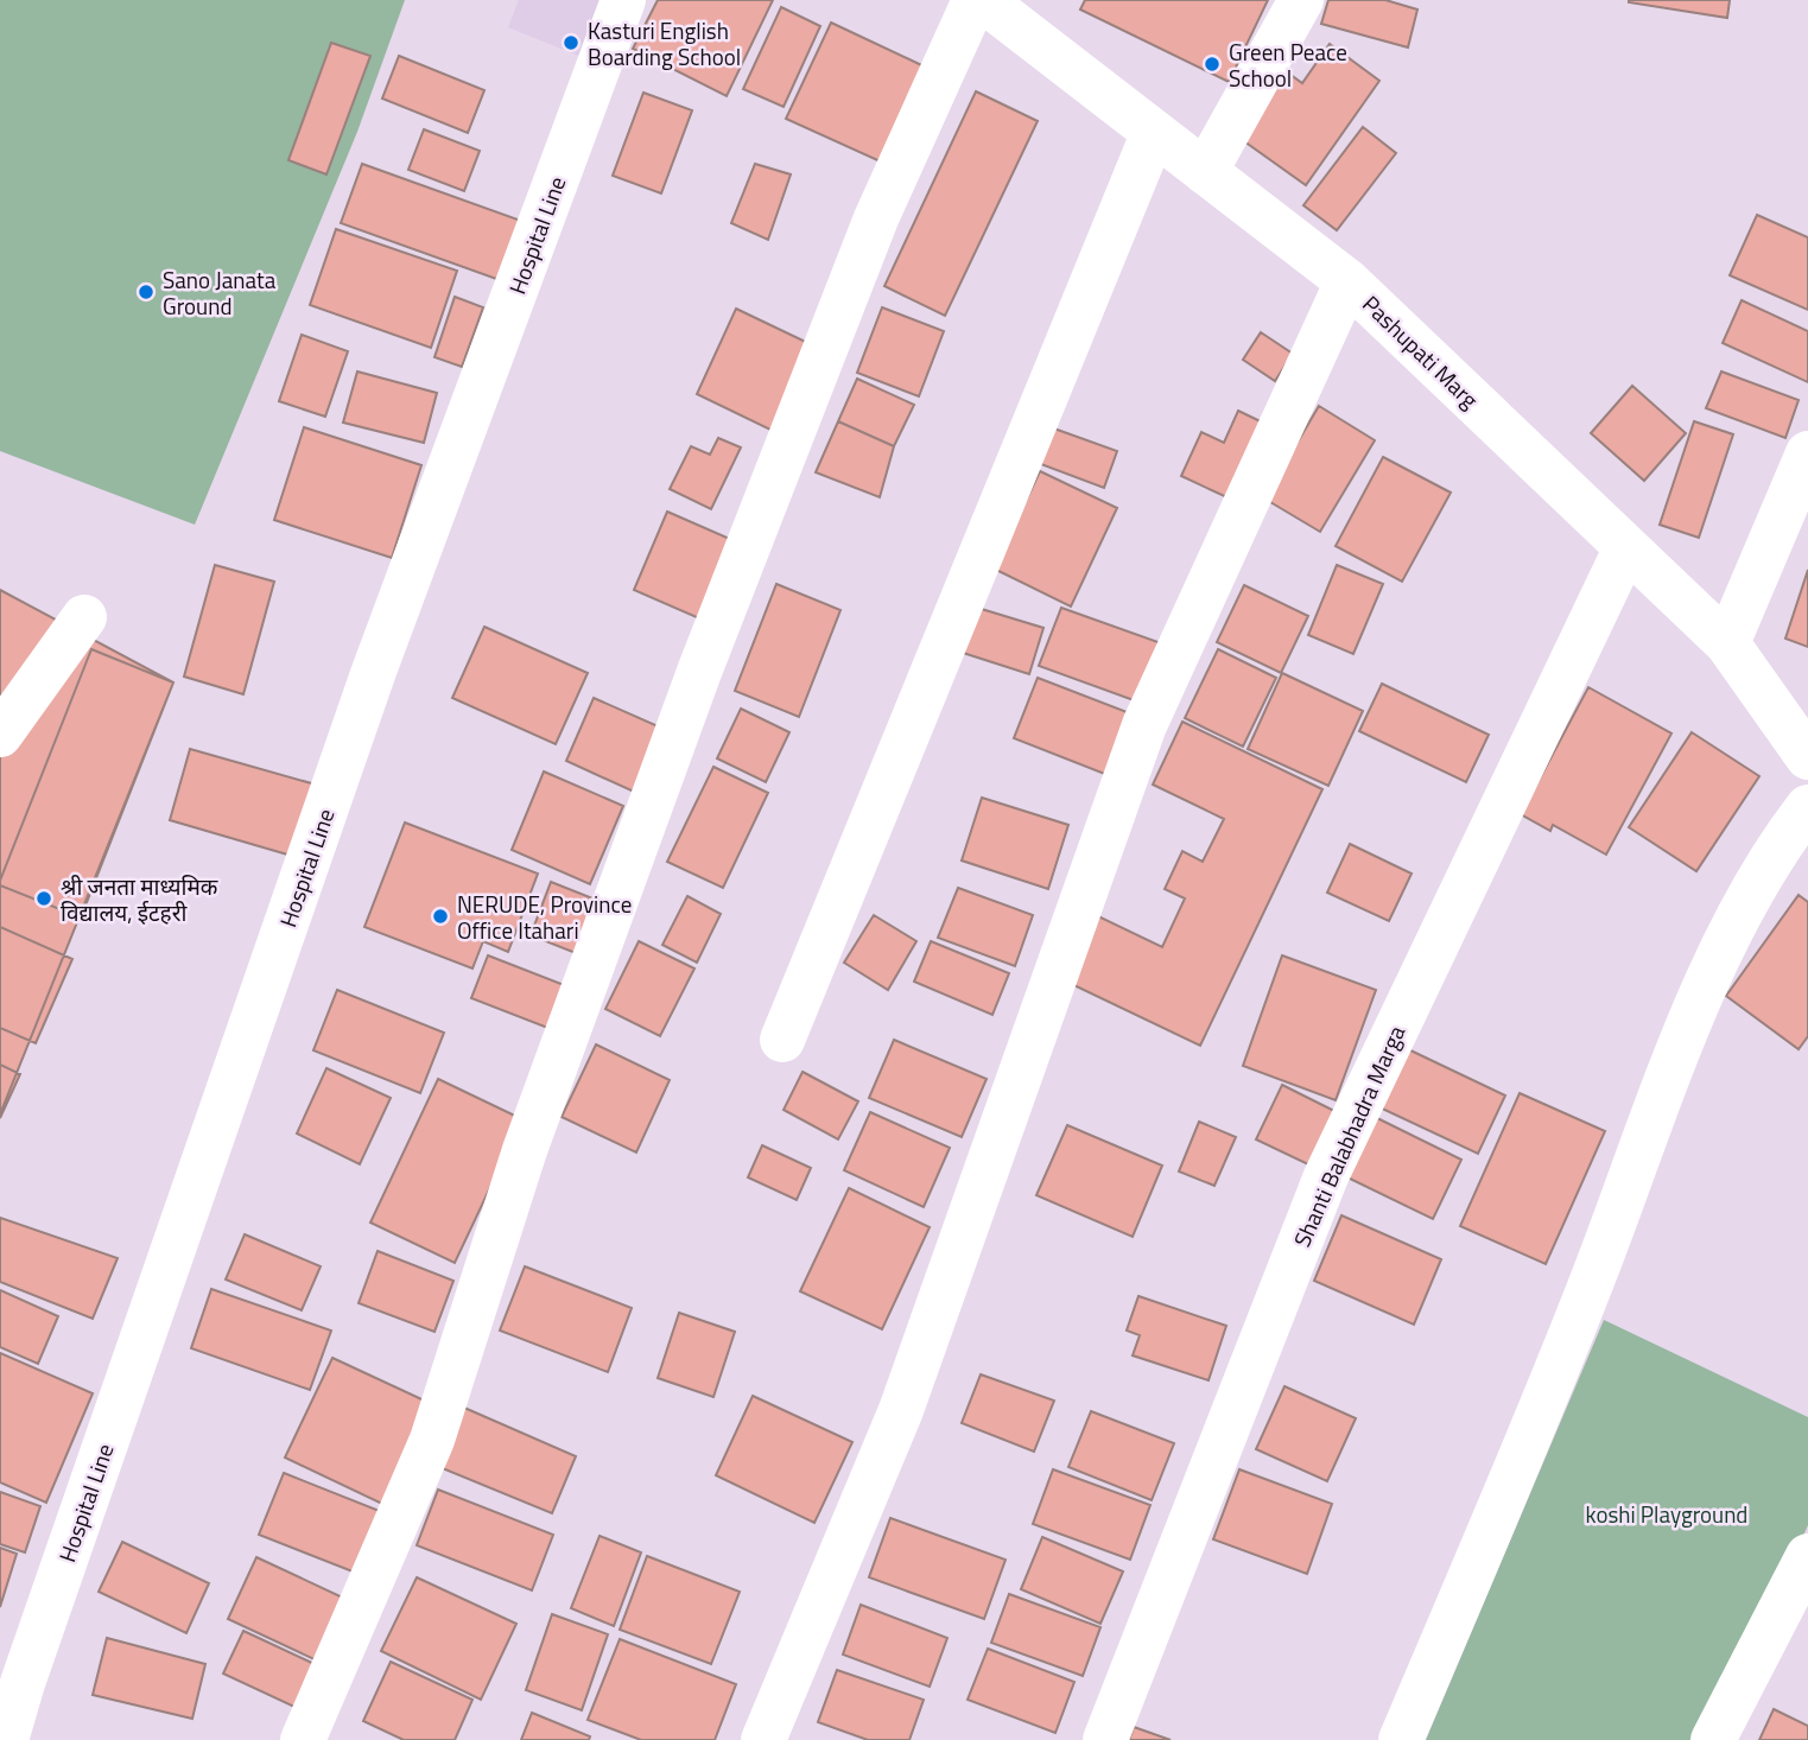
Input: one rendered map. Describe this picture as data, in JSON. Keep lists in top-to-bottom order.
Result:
{
  "streets": {
    "street": ["Hospital Line", "Pashupati Marg", "Shanti Balabhadra Marga"]
  },
  "crossings": [
    ["Pashupati Marg", "Shanti Balabhadra Marga"]
  ],
  "parks": ["koshi Playground"],
  "places": [
    "Kasturi English Boarding School",
    "Green Peace School",
    "Sano Janata Ground",
    "श्री जनता माध्यमिक विद्यालय, ईटहरी",
    "NERUDE, Province Office Itahari"
  ]
}
